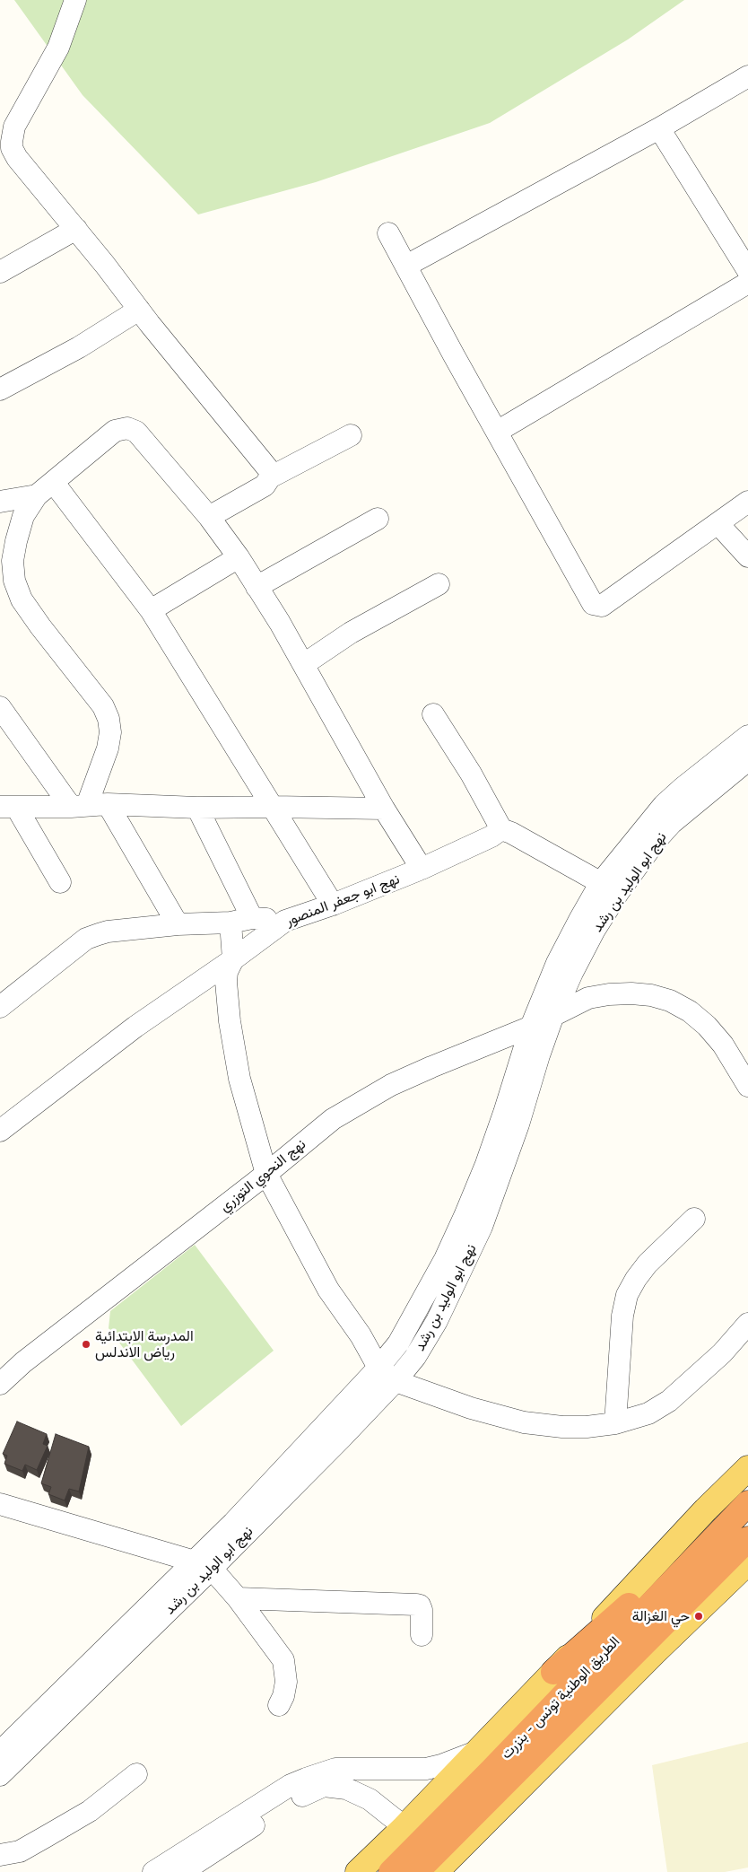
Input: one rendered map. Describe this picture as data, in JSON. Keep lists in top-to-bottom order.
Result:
{
  "streets": {
    "highway": ["الطريق الوطنية تونس - بنزرت"],
    "street": ["نهج ابو الوليد بن رشد", "نهج ابو جعفر المنصور", "نهج النحوي التوزري"]
  },
  "crossings": [
    ["نهج ابو الوليد بن رشد", "نهج النحوي التوزري"]
  ],
  "places": ["المدرسة الابتدائية رياض الاندلس", "حي الغزالة"]
}
